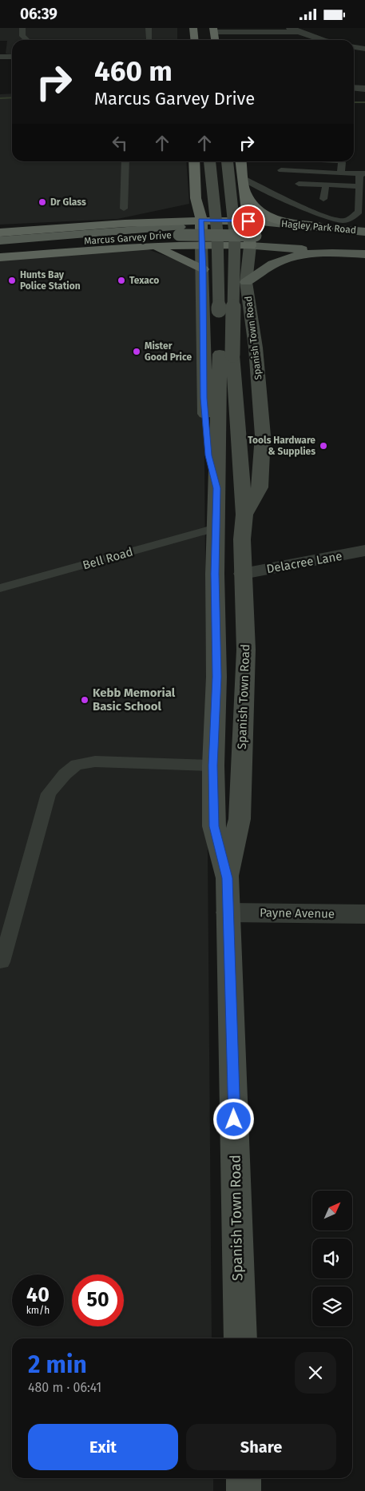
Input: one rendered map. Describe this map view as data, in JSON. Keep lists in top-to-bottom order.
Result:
{
  "streets": {
    "highway": ["Marcus Garvey Drive", "Spanish Town Road"],
    "main road": ["Hagley Park Road"],
    "street": ["Delacree Lane", "Payne Avenue"],
    "lane": ["Bell Road"]
  },
  "crossings": [
    ["Hagley Park Road", "Marcus Garvey Drive"],
    ["Hagley Park Road", "Spanish Town Road"],
    ["Marcus Garvey Drive", "Spanish Town Road"],
    ["Spanish Town Road", "Bell Road"],
    ["Spanish Town Road", "Delacree Lane"],
    ["Spanish Town Road", "Payne Avenue"]
  ],
  "places": [
    "Dr Glass",
    "Hunts Bay Police Station",
    "Texaco",
    "Mister Good Price",
    "Tools Hardware & Supplies",
    "Kebb Memorial Basic School"
  ],
  "north": "top right",
  "page": {
    "status": "06:39",
    "turn": ["460 m", "Marcus Garvey Drive"],
    "speed": "40 km/h",
    "limit": "50",
    "heading": ["2 min", "480 m · 06:41"],
    "buttons": ["Exit", "Share"]
  }
}
